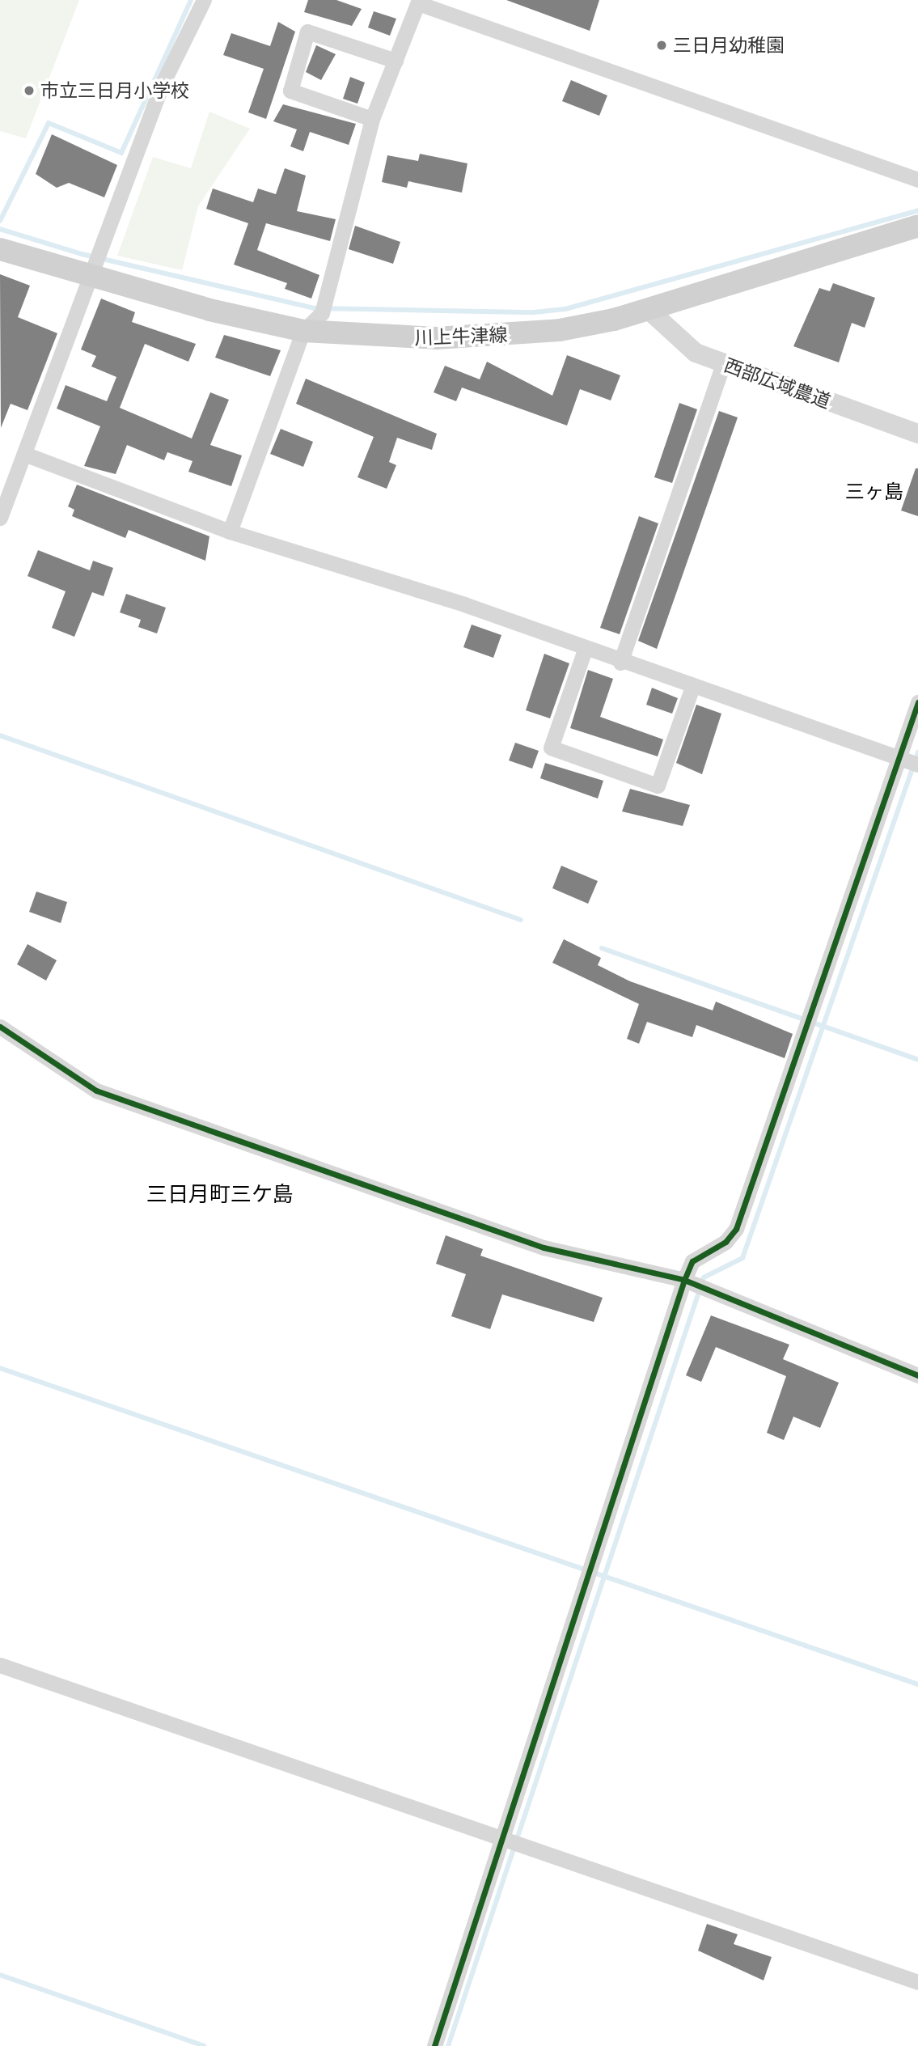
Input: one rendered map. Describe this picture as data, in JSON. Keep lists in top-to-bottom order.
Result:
{
  "streets": {
    "main road": ["川上牛津線"],
    "street": ["西部広域農道"]
  },
  "crossings": [
    ["川上牛津線", "西部広域農道"]
  ],
  "districts": ["三ヶ島", "三日月町三ケ島"],
  "places": ["三日月幼稚園", "市立三日月小学校"]
}
